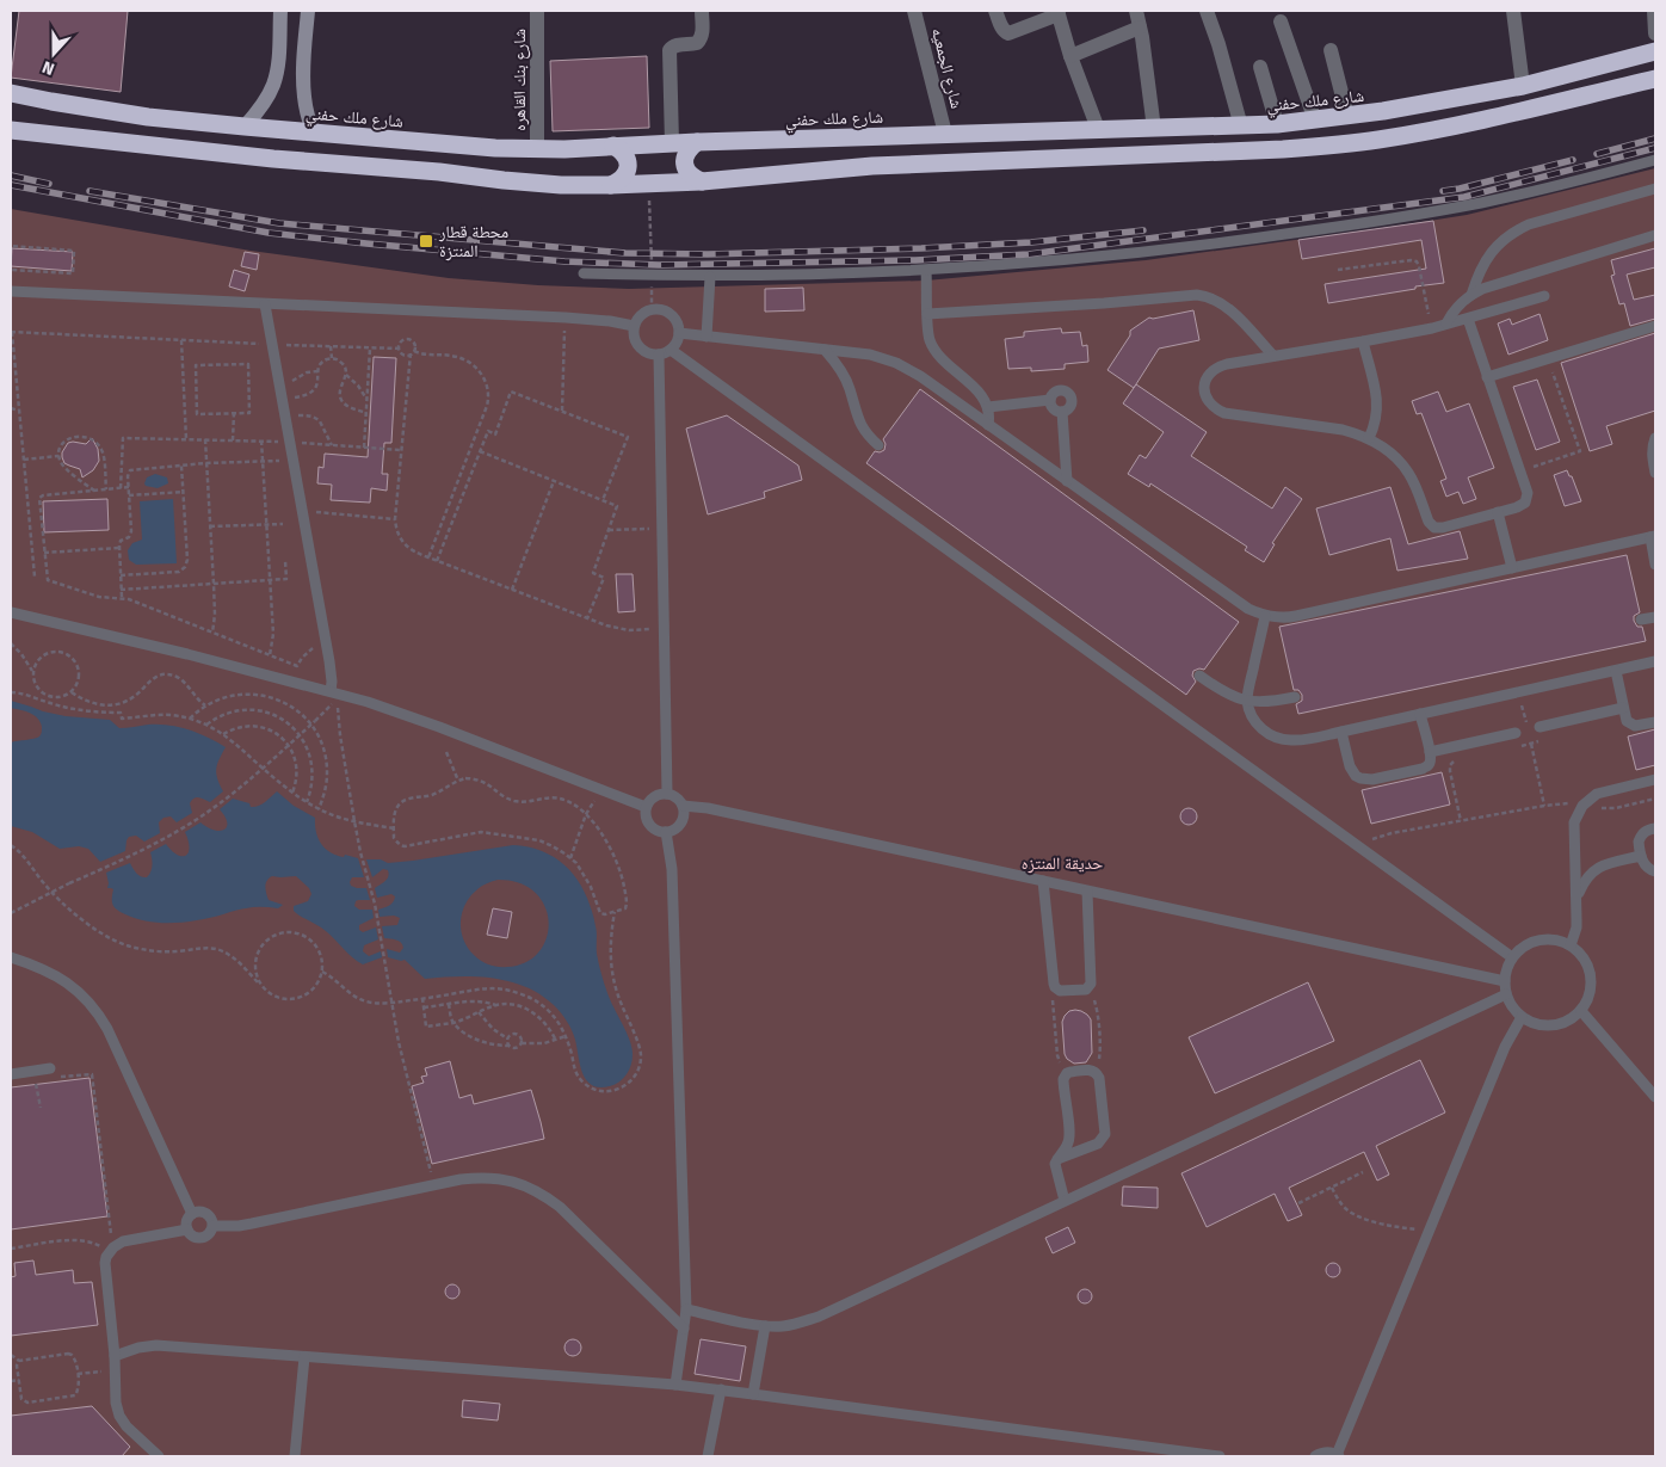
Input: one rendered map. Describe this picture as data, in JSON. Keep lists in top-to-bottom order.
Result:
{
  "streets": {
    "highway": ["شارع ملك حفني"],
    "street": ["شارع الجمعيه", "شارع بنك القاهره"]
  },
  "crossings": [
    ["شارع الجمعيه", "شارع ملك حفني"],
    ["شارع بنك القاهره", "شارع ملك حفني"]
  ],
  "parks": ["حديقة المنتزه"],
  "places": {
    "transit": ["محطة قطار المنتزة"]
  },
  "north": "bottom"
}
